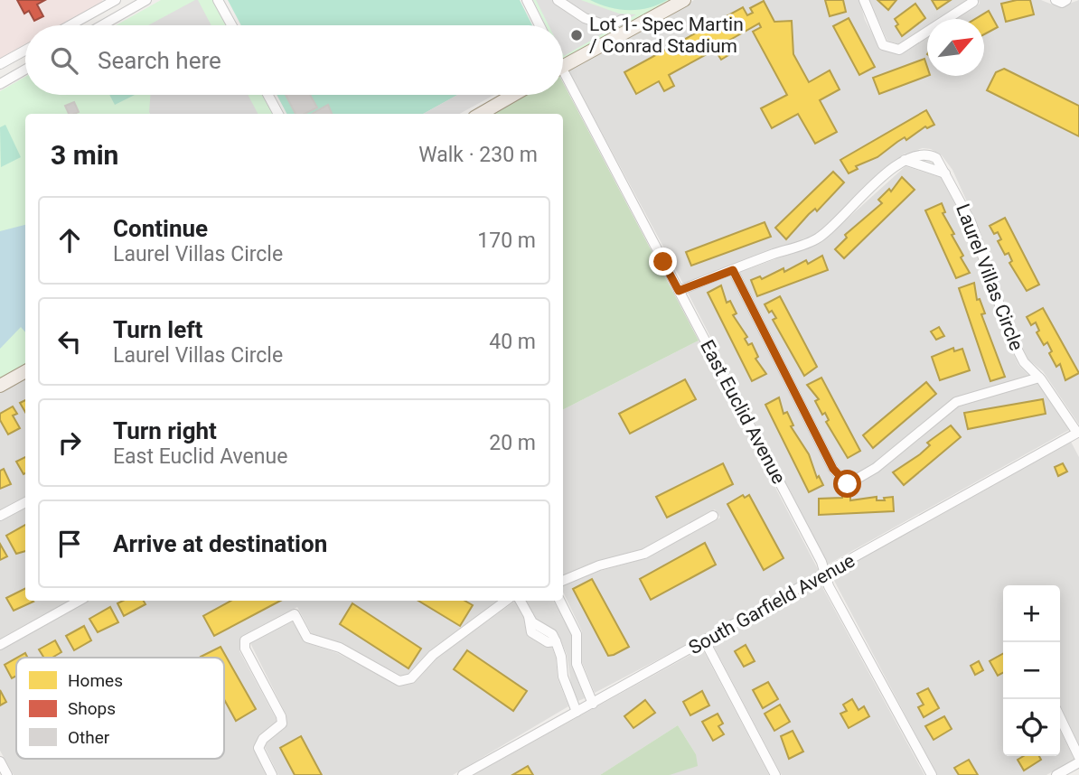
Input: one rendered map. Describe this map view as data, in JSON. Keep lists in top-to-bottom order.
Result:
{
  "streets": {
    "street": ["Laurel Villas Circle", "East Euclid Avenue", "South Garfield Avenue"]
  },
  "crossings": [
    ["Laurel Villas Circle", "East Euclid Avenue"],
    ["Laurel Villas Circle", "South Garfield Avenue"],
    ["East Euclid Avenue", "South Garfield Avenue"]
  ],
  "places": ["Lot 1- Spec Martin / Conrad Stadium"],
  "legend": ["Homes", "Shops", "Other"],
  "north": "top right",
  "page": {
    "search": "Search here",
    "heading": ["3 min", "Walk · 230 m"],
    "list": [
      ["Continue", "Laurel Villas Circle", "170 m"],
      ["Turn left", "Laurel Villas Circle", "40 m"],
      ["Turn right", "East Euclid Avenue", "20 m"],
      "Arrive at destination"
    ],
    "map_buttons": ["+", "−"]
  }
}
